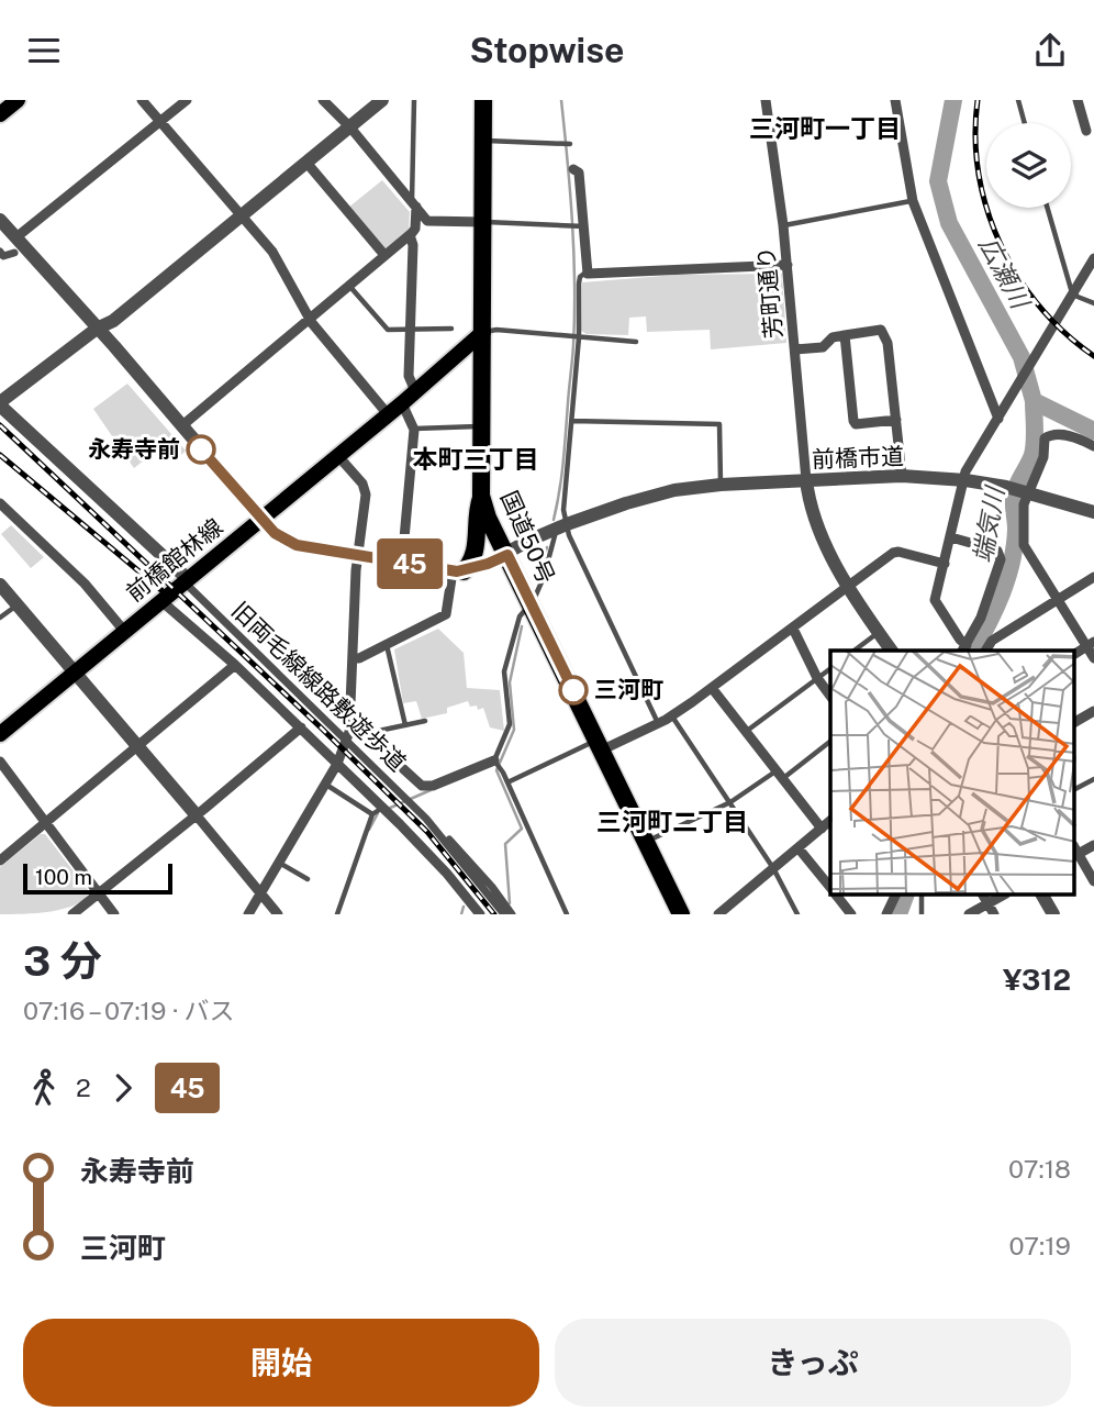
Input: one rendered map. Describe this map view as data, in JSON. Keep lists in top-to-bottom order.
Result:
{
  "streets": {
    "highway": ["国道50号"],
    "main road": ["前橋館林線"],
    "street": ["芳町通り", "前橋市道", "旧両毛線線路敷遊歩道"]
  },
  "crossings": [
    ["芳町通り", "前橋市道"],
    ["前橋市道", "国道50号"],
    ["国道50号", "前橋館林線"],
    ["前橋館林線", "旧両毛線線路敷遊歩道"]
  ],
  "districts": ["三河町一丁目", "本町三丁目", "三河町二丁目"],
  "water": ["広瀬川", "端気川"],
  "places": ["永寿寺前", "三河町"],
  "lines": ["bus line 45"],
  "scale_bar": "100 m",
  "page": {
    "header": "Stopwise",
    "on_map": "45",
    "scale": "100 m",
    "heading": ["3 分", "07:16 – 07:19 · バス", "¥312"],
    "legs": ["2", "45"],
    "list": [
      {
        "name": "永寿寺前",
        "value": "07:18"
      },
      {
        "name": "三河町",
        "value": "07:19"
      }
    ],
    "buttons": ["開始", "きっぷ"]
  }
}
